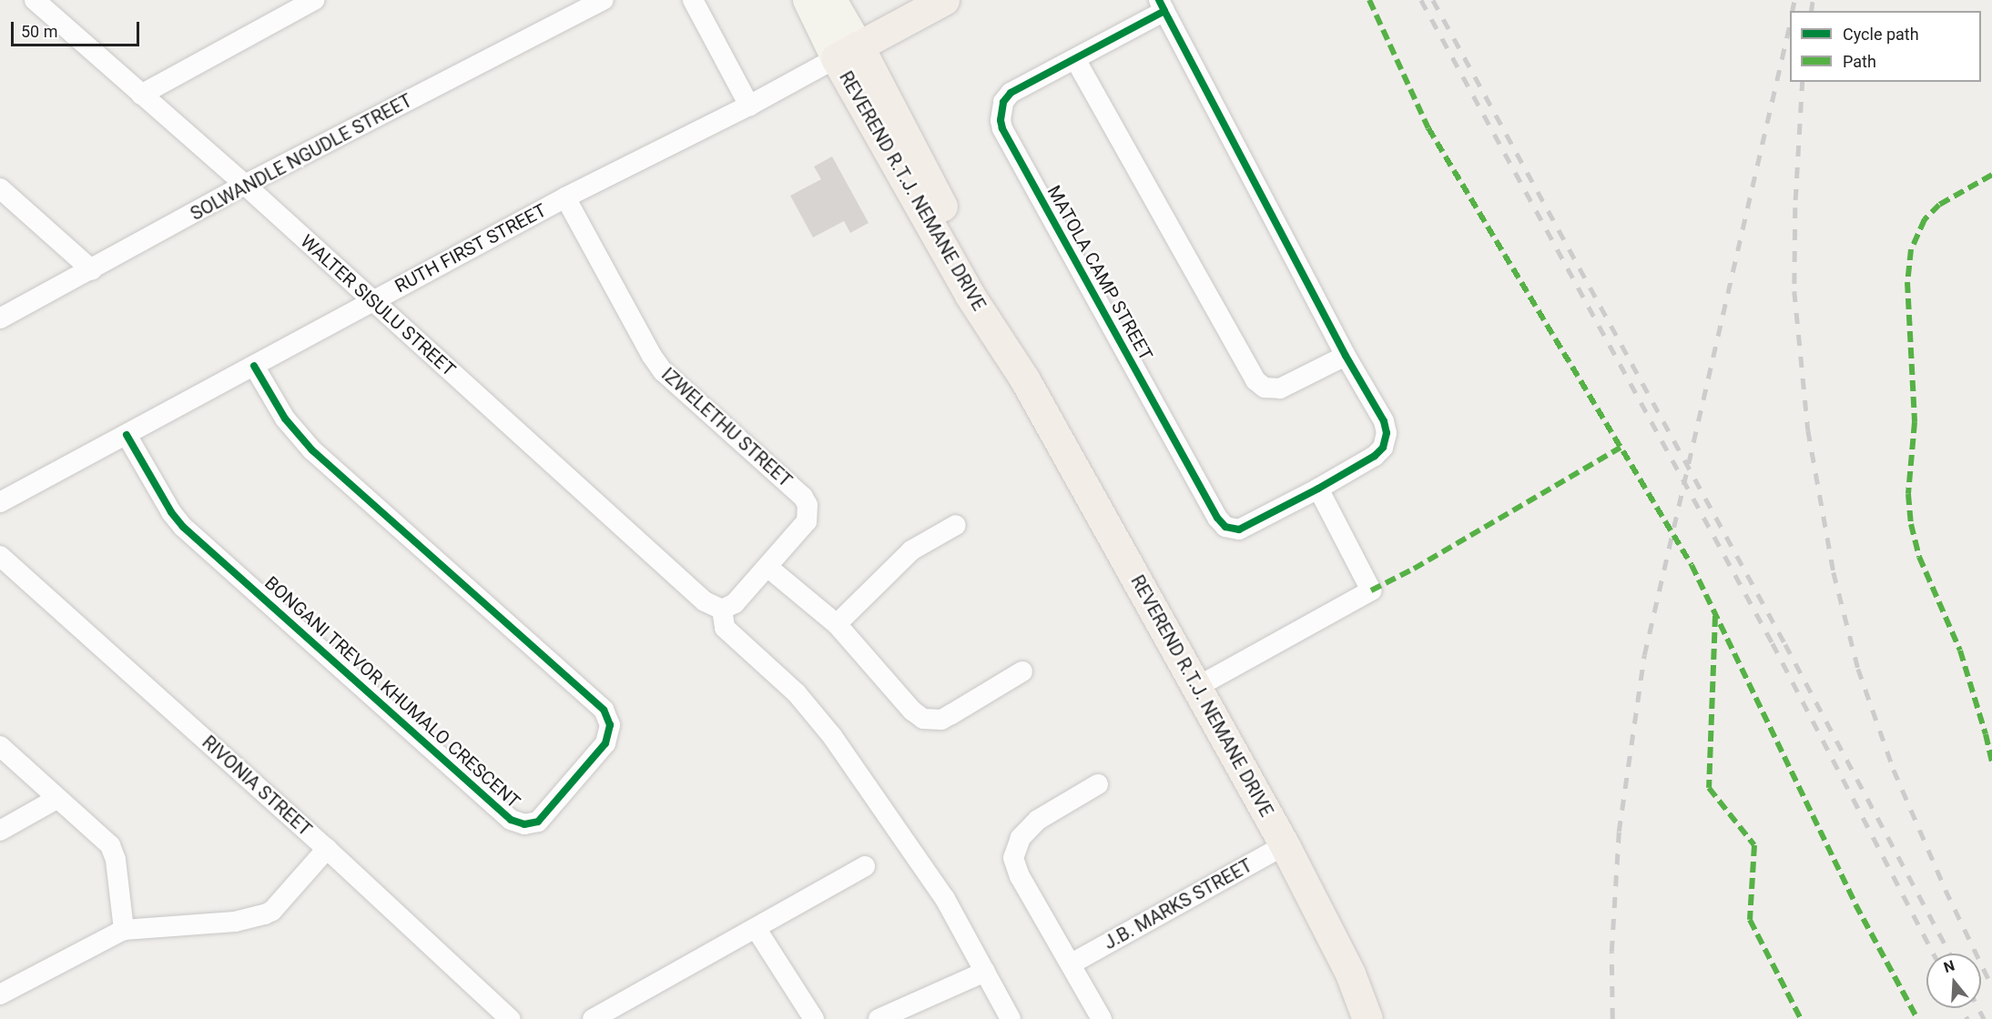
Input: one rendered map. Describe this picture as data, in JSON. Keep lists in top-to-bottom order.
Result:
{
  "streets": {
    "main road": ["REVEREND R.T.J. NEMANE DRIVE", "RUTH FIRST STREET"],
    "street": [
      "SOLWANDLE NGUDLE STREET",
      "MATOLA CAMP STREET",
      "WALTER SISULU STREET",
      "IZWELETHU STREET",
      "BONGANI TREVOR KHUMALO CRESCENT",
      "RIVONIA STREET",
      "J.B. MARKS STREET"
    ]
  },
  "crossings": [
    ["SOLWANDLE NGUDLE STREET", "WALTER SISULU STREET"],
    ["REVEREND R.T.J. NEMANE DRIVE", "RUTH FIRST STREET"],
    ["REVEREND R.T.J. NEMANE DRIVE", "J.B. MARKS STREET"],
    ["RUTH FIRST STREET", "WALTER SISULU STREET"],
    ["RUTH FIRST STREET", "IZWELETHU STREET"],
    ["RUTH FIRST STREET", "BONGANI TREVOR KHUMALO CRESCENT"],
    ["WALTER SISULU STREET", "IZWELETHU STREET"]
  ],
  "legend": ["Cycle path", "Path"],
  "scale_bar": "50 m",
  "north": "top"
}
